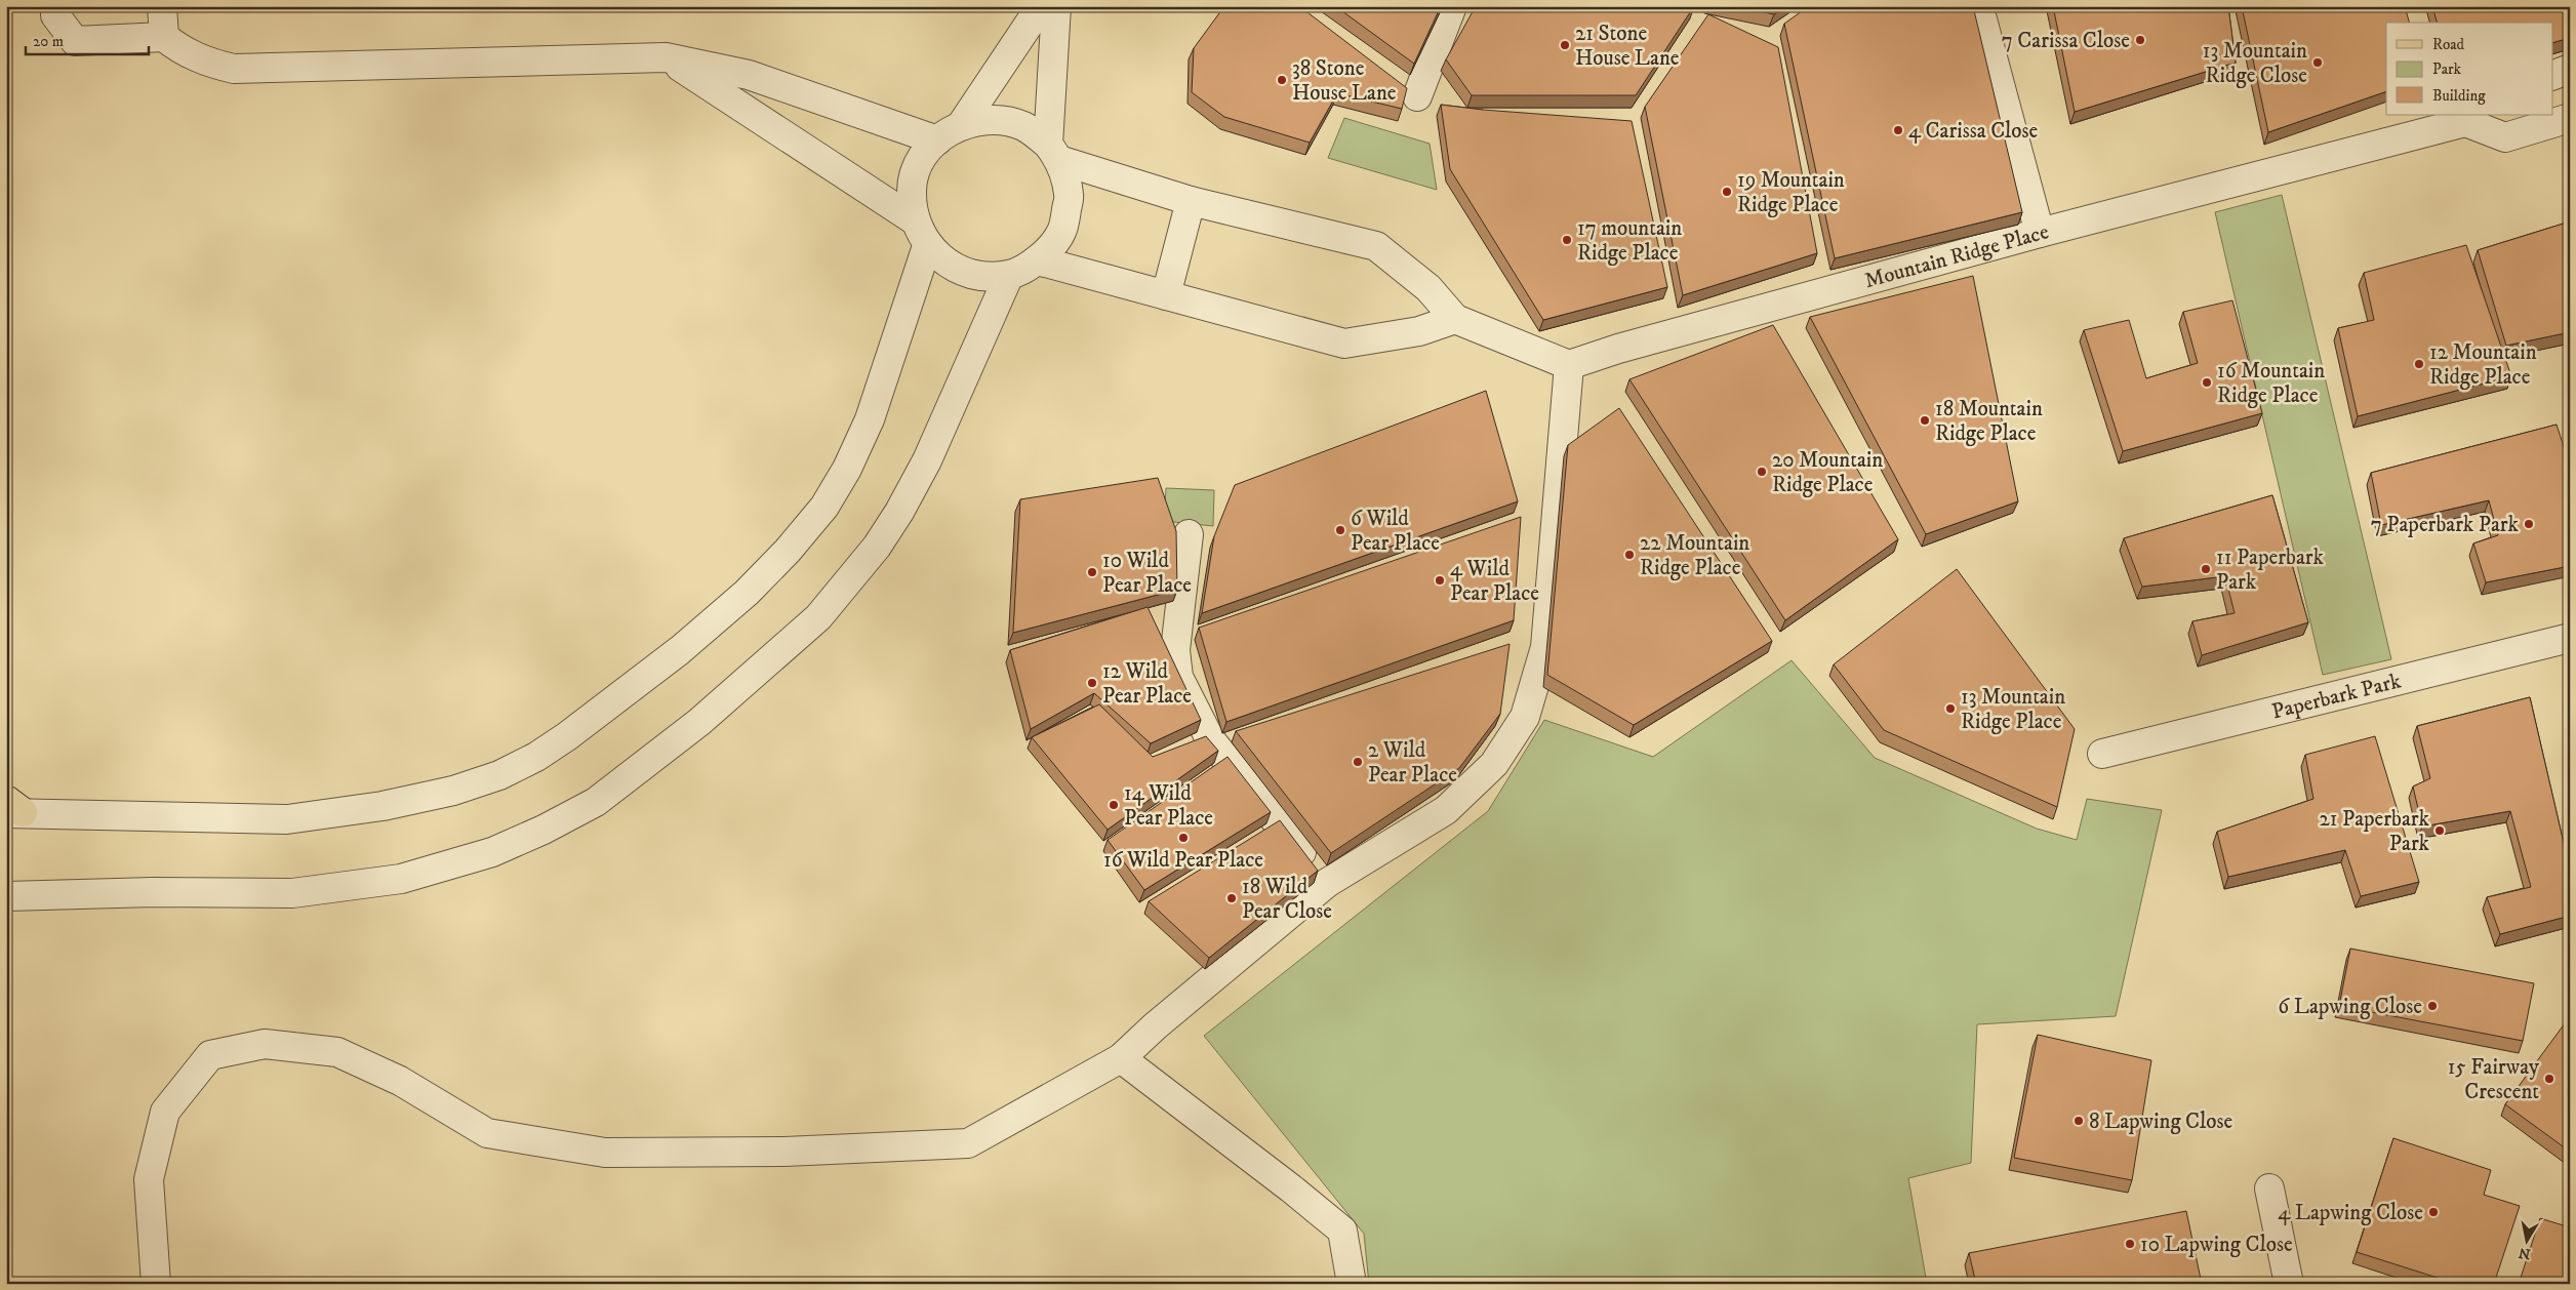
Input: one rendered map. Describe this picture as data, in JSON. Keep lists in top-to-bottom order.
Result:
{
  "streets": {
    "street": ["Mountain Ridge Place", "Paperbark Park"]
  },
  "places": [
    "7 Carissa Close",
    "21 Stone House Lane",
    "13 Mountain Ridge Close",
    "38 Stone House Lane",
    "4 Carissa Close",
    "19 Mountain Ridge Place",
    "17 mountain Ridge Place",
    "12 Mountain Ridge Place",
    "16 Mountain Ridge Place",
    "18 Mountain Ridge Place",
    "20 Mountain Ridge Place",
    "7 Paperbark Park",
    "6 Wild Pear Place",
    "22 Mountain Ridge Place",
    "11 Paperbark Park",
    "10 Wild Pear Place",
    "4 Wild Pear Place",
    "12 Wild Pear Place",
    "13 Mountain Ridge Place",
    "2 Wild Pear Place",
    "14 Wild Pear Place",
    "21 Paperbark Park",
    "16 Wild Pear Place",
    "18 Wild Pear Close",
    "6 Lapwing Close",
    "15 Fairway Crescent",
    "8 Lapwing Close",
    "4 Lapwing Close",
    "10 Lapwing Close"
  ],
  "legend": ["Road", "Park", "Building"],
  "scale_bar": "20 m",
  "north": "bottom"
}
